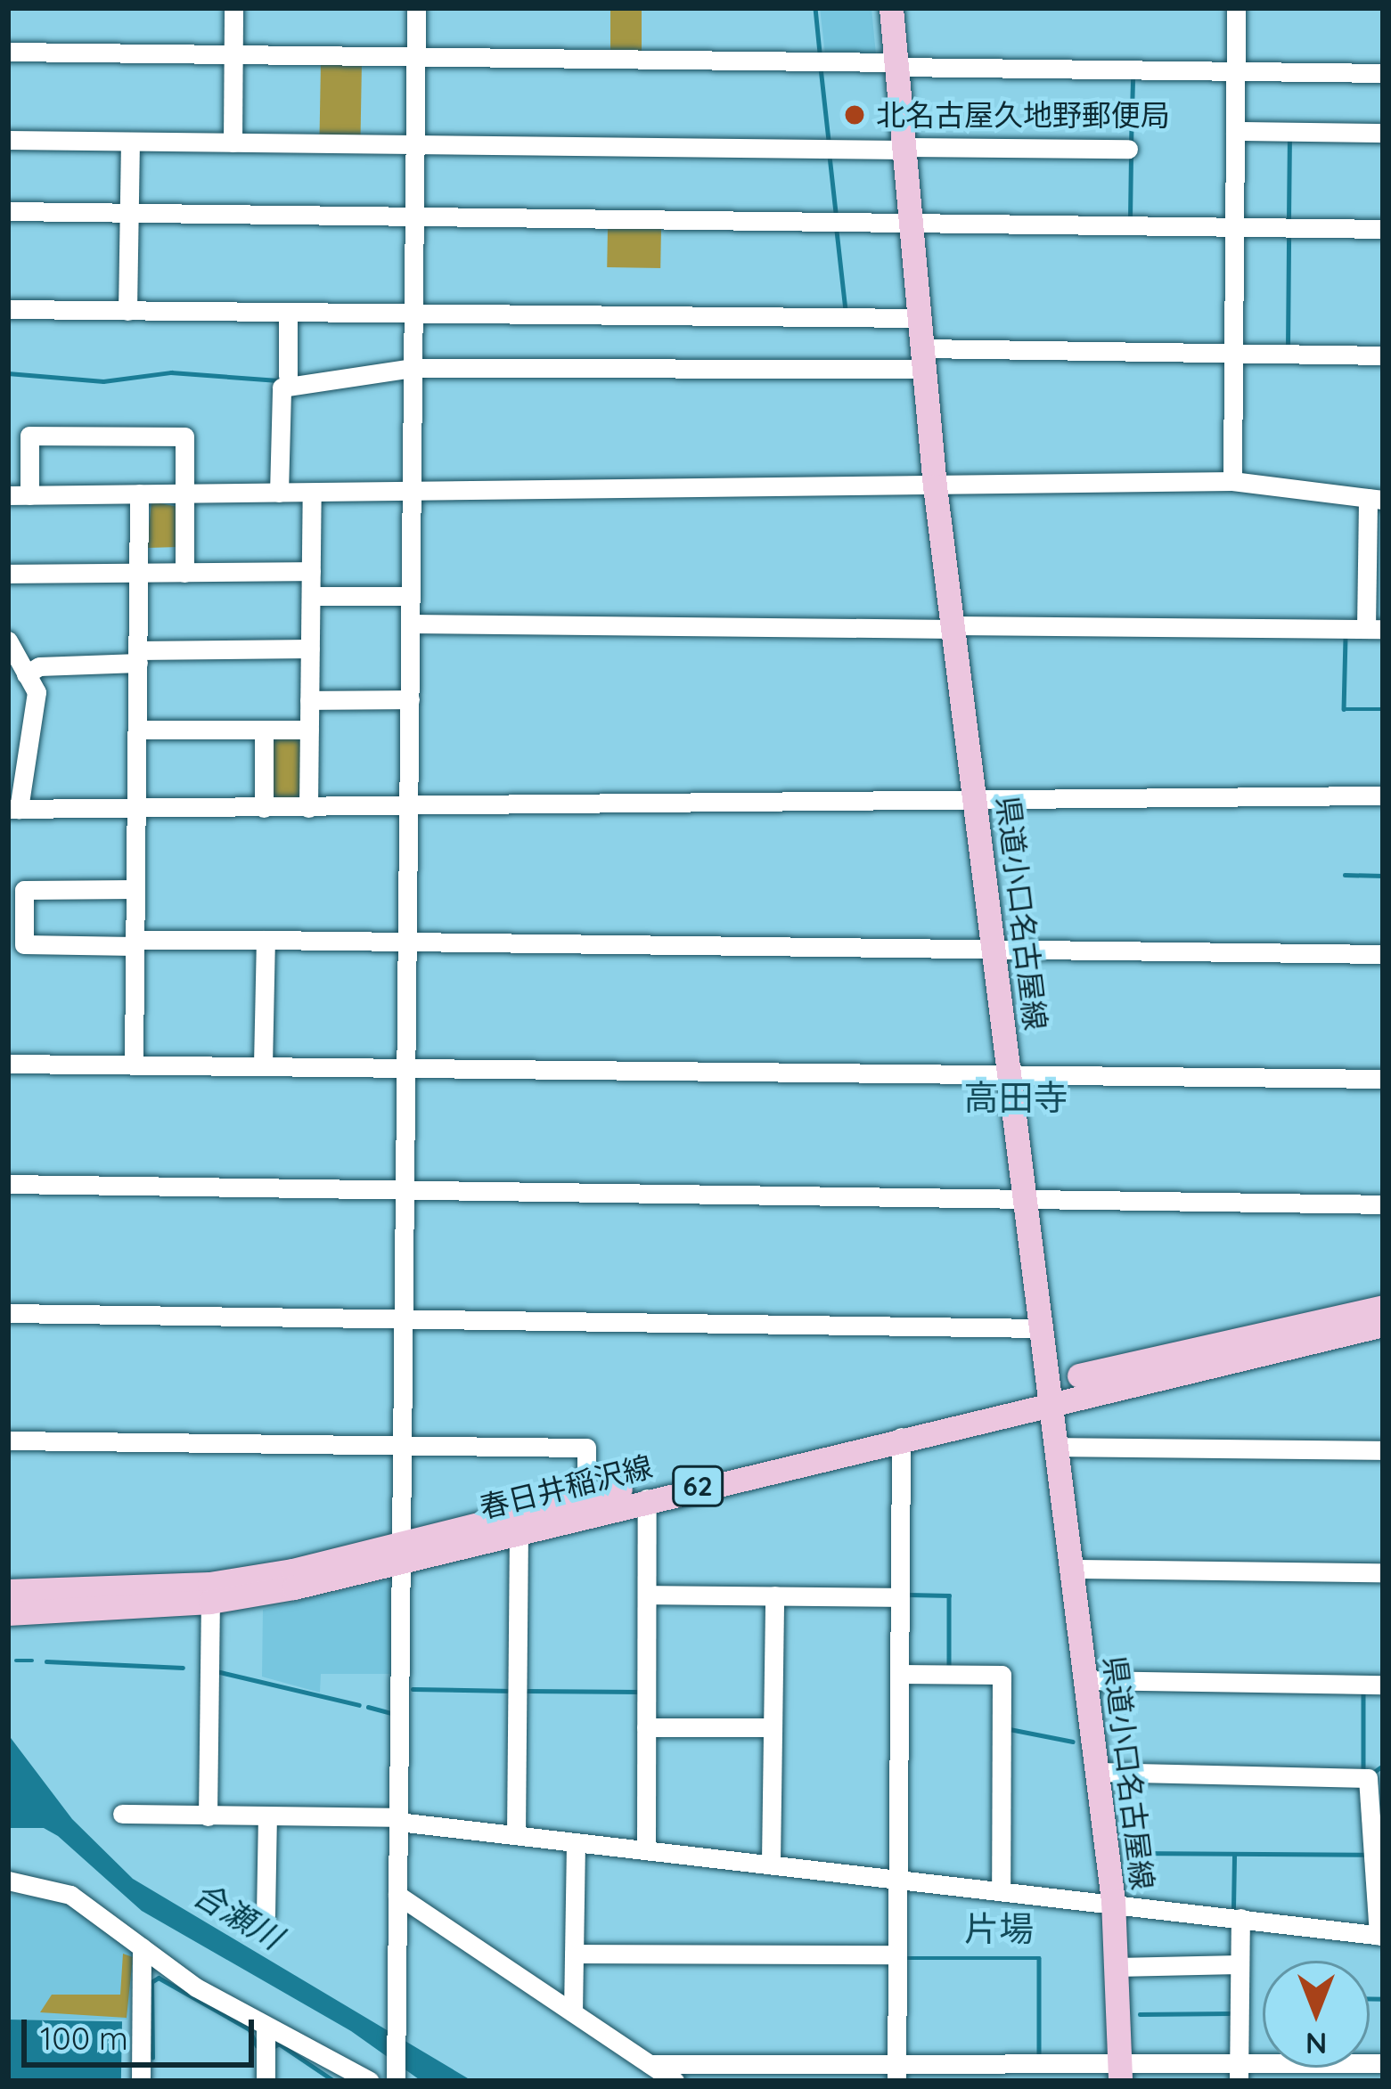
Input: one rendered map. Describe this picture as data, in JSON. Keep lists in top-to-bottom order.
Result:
{
  "streets": {
    "main road": ["県道小口名古屋線", "62", "春日井稲沢線"]
  },
  "crossings": [
    ["県道小口名古屋線", "春日井稲沢線"]
  ],
  "districts": ["高田寺", "片場"],
  "water": ["合瀬川"],
  "places": ["北名古屋久地野郵便局"],
  "scale_bar": "100 m",
  "north": "bottom"
}
